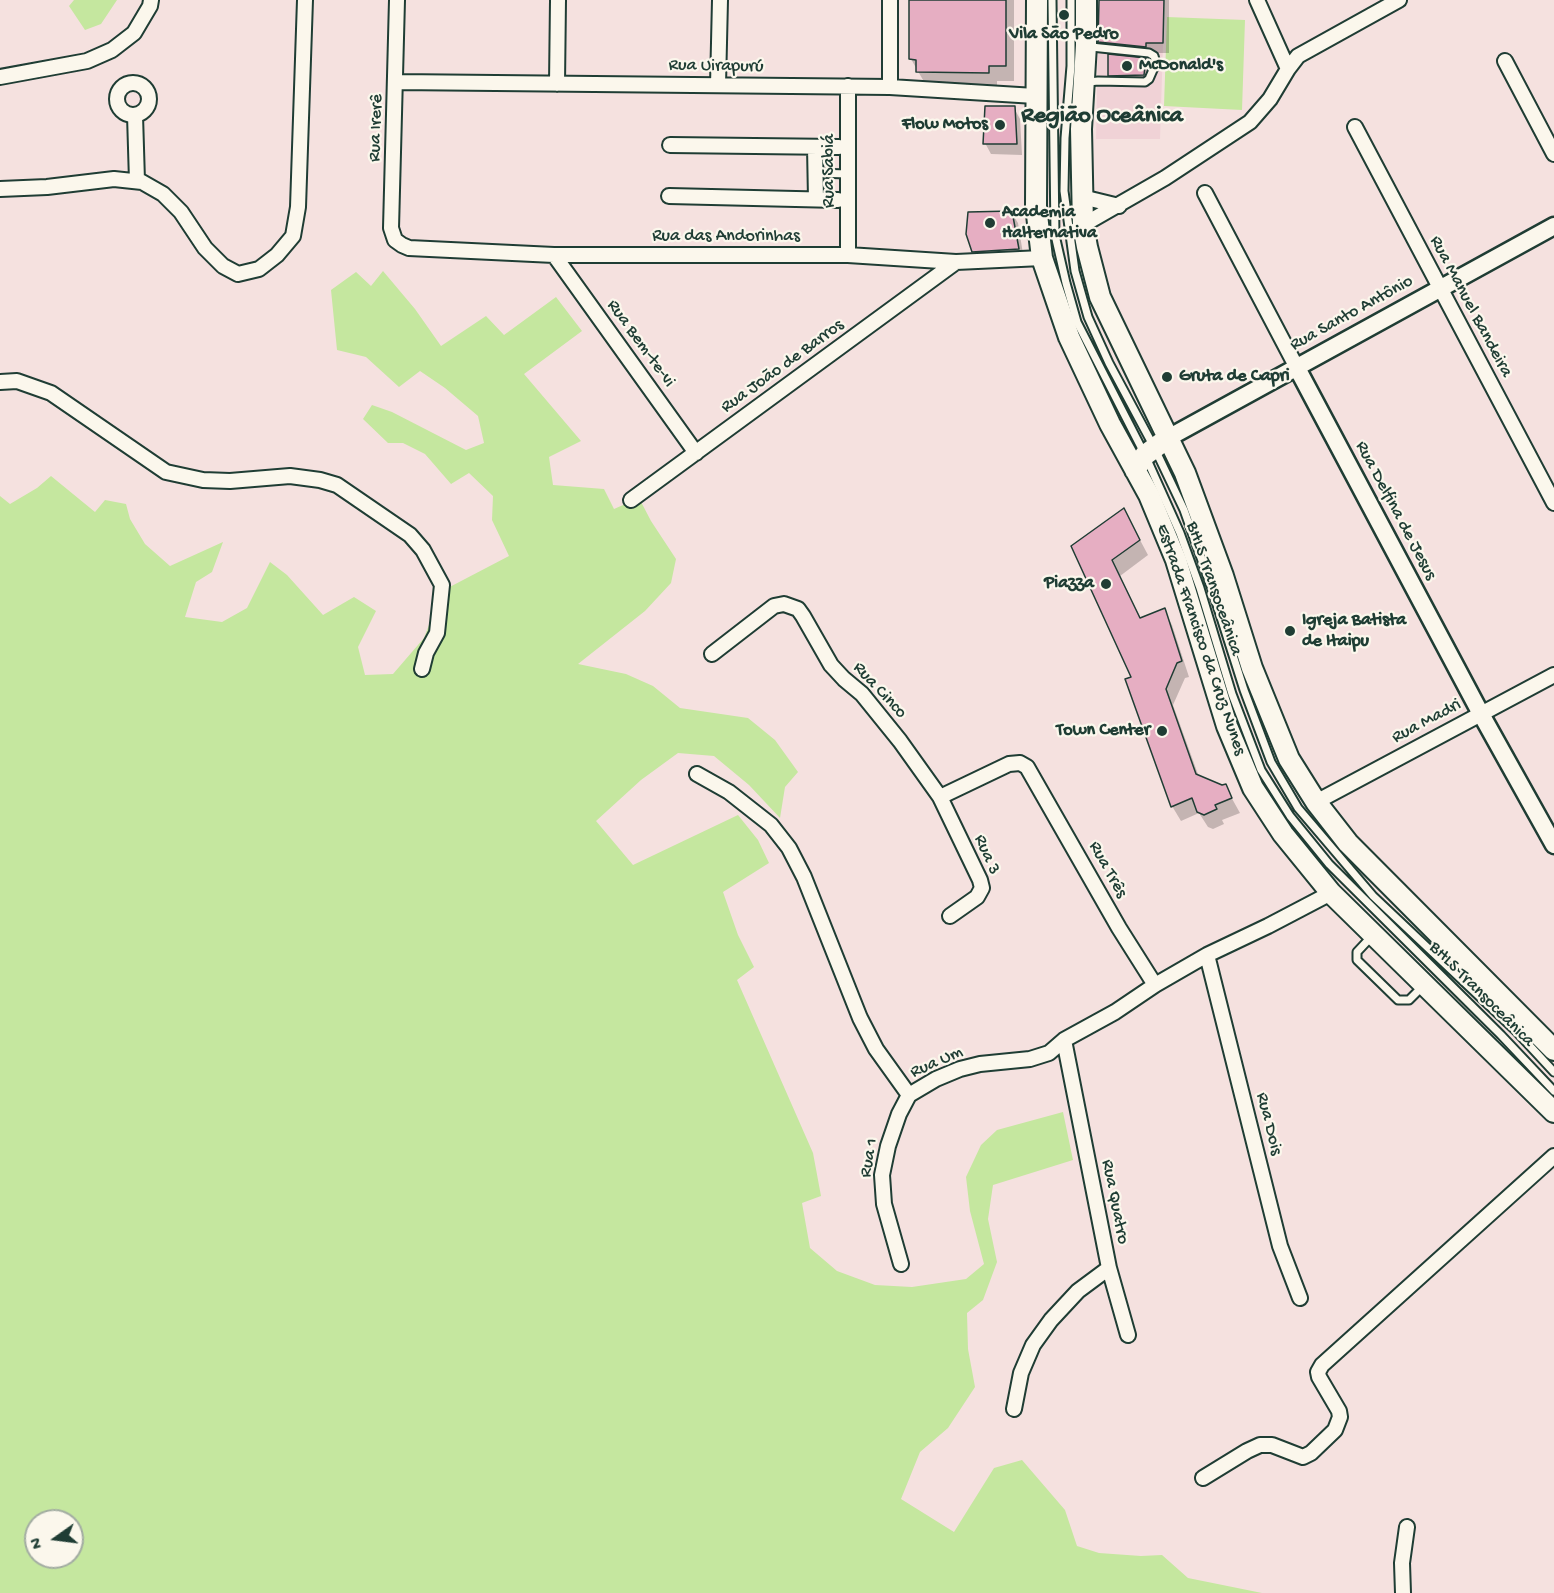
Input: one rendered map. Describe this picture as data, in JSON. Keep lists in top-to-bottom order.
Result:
{
  "streets": {
    "main road": ["Estrada Francisco da Cruz Nunes"],
    "street": [
      "Rua Uirapurú",
      "Rua Irerê",
      "Rua Sabiá",
      "Rua das Andorinhas",
      "Rua Manuel Bandeira",
      "Rua Santo Antônio",
      "Rua Bem-te-vi",
      "Rua João de Barros",
      "Rua Delfina de Jesus",
      "Rua Cinco",
      "Rua Madri",
      "Rua 3",
      "Rua Três",
      "Rua Um",
      "Rua Dois",
      "Rua 1",
      "Rua Quatro"
    ],
    "lane": ["BHLS Transoceânica"]
  },
  "crossings": [
    ["Rua Uirapurú", "Rua Irerê"],
    ["Rua Uirapurú", "Rua Sabiá"],
    ["Rua Uirapurú", "Estrada Francisco da Cruz Nunes"],
    ["Rua Irerê", "Rua das Andorinhas"],
    ["Rua Sabiá", "Rua das Andorinhas"],
    ["Rua das Andorinhas", "Rua Bem-te-vi"],
    ["Rua das Andorinhas", "Rua João de Barros"],
    ["Rua das Andorinhas", "Estrada Francisco da Cruz Nunes"],
    ["Rua Manuel Bandeira", "Rua Santo Antônio"],
    ["Rua Santo Antônio", "Rua Delfina de Jesus"],
    ["Rua Santo Antônio", "BHLS Transoceânica"],
    ["Rua Santo Antônio", "Estrada Francisco da Cruz Nunes"],
    ["Rua Bem-te-vi", "Rua João de Barros"],
    ["Rua Delfina de Jesus", "Rua Madri"],
    ["BHLS Transoceânica", "Estrada Francisco da Cruz Nunes"],
    ["Estrada Francisco da Cruz Nunes", "Rua Madri"],
    ["Estrada Francisco da Cruz Nunes", "Rua Um"],
    ["Rua Cinco", "Rua 3"],
    ["Rua Cinco", "Rua Três"],
    ["Rua 3", "Rua Três"],
    ["Rua Três", "Rua Um"],
    ["Rua Um", "Rua Dois"],
    ["Rua Um", "Rua 1"],
    ["Rua Um", "Rua Quatro"]
  ],
  "districts": ["Região Oceânica"],
  "places": [
    "Vila São Pedro",
    "McDonald's",
    "Flow Motos",
    "Academia Halternativa",
    "Gruta de Capri",
    "Piazza",
    "Igreja Batista de Itaipu",
    "Town Center"
  ],
  "north": "left"
}
